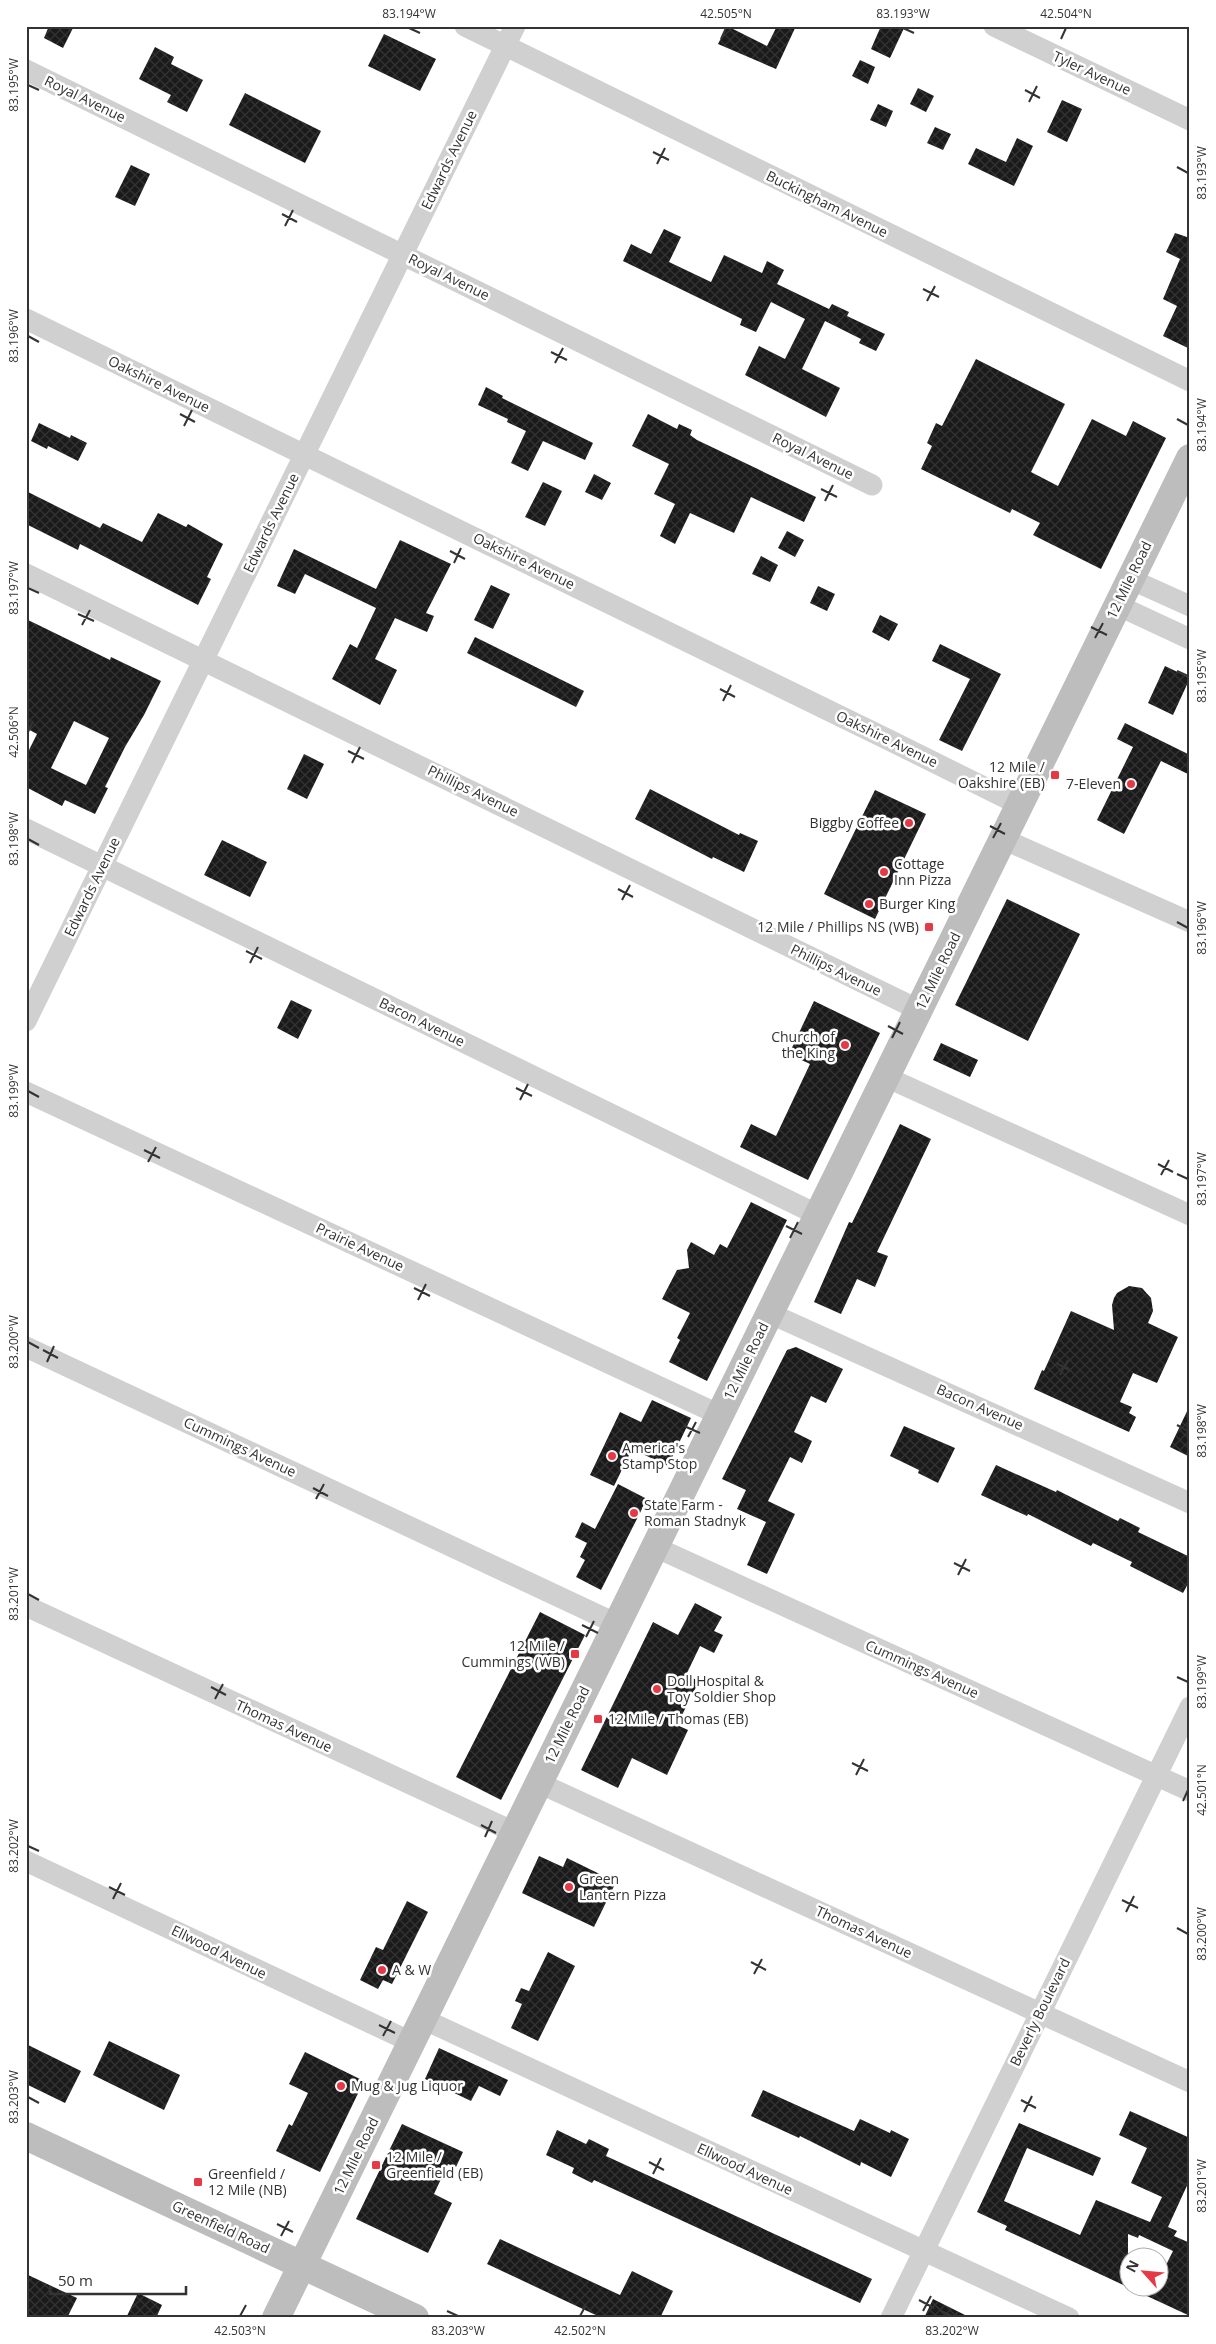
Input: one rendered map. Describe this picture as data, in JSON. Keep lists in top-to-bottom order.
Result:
{
  "streets": {
    "main road": ["12 Mile Road", "Greenfield Road"],
    "street": [
      "Tyler Avenue",
      "Royal Avenue",
      "Edwards Avenue",
      "Buckingham Avenue",
      "Oakshire Avenue",
      "Phillips Avenue",
      "Bacon Avenue",
      "Prairie Avenue",
      "Cummings Avenue",
      "Thomas Avenue",
      "Ellwood Avenue",
      "Beverly Boulevard"
    ]
  },
  "crossings": [
    ["Royal Avenue", "Edwards Avenue"],
    ["Edwards Avenue", "Buckingham Avenue"],
    ["Edwards Avenue", "Oakshire Avenue"],
    ["Edwards Avenue", "Phillips Avenue"],
    ["Edwards Avenue", "Bacon Avenue"],
    ["Oakshire Avenue", "12 Mile Road"],
    ["12 Mile Road", "Phillips Avenue"],
    ["12 Mile Road", "Bacon Avenue"],
    ["12 Mile Road", "Prairie Avenue"],
    ["12 Mile Road", "Cummings Avenue"],
    ["12 Mile Road", "Thomas Avenue"],
    ["12 Mile Road", "Ellwood Avenue"],
    ["12 Mile Road", "Greenfield Road"],
    ["Cummings Avenue", "Beverly Boulevard"],
    ["Thomas Avenue", "Beverly Boulevard"],
    ["Ellwood Avenue", "Beverly Boulevard"]
  ],
  "places": {
    "transit": [
      "12 Mile / Oakshire (EB)",
      "12 Mile / Phillips NS (WB)",
      "12 Mile / Cummings (WB)",
      "12 Mile / Thomas (EB)",
      "12 Mile / Greenfield (EB)",
      "Greenfield / 12 Mile (NB)"
    ],
    "other": [
      "7-Eleven",
      "Biggby Coffee",
      "Cottage Inn Pizza",
      "Burger King",
      "Church of the King",
      "America's Stamp Stop",
      "State Farm - Roman Stadnyk",
      "Doll Hospital & Toy Soldier Shop",
      "Green Lantern Pizza",
      "A & W",
      "Mug & Jug Liquor"
    ]
  },
  "scale_bar": "50 m",
  "north": "top left",
  "coordinates": [
    "83.194°W",
    "42.505°N",
    "83.193°W",
    "42.504°N",
    "83.195°W",
    "83.196°W",
    "83.197°W",
    "42.506°N",
    "83.198°W",
    "83.199°W",
    "83.200°W",
    "83.201°W",
    "42.501°N",
    "83.202°W",
    "83.203°W",
    "42.503°N",
    "42.502°N"
  ]
}
